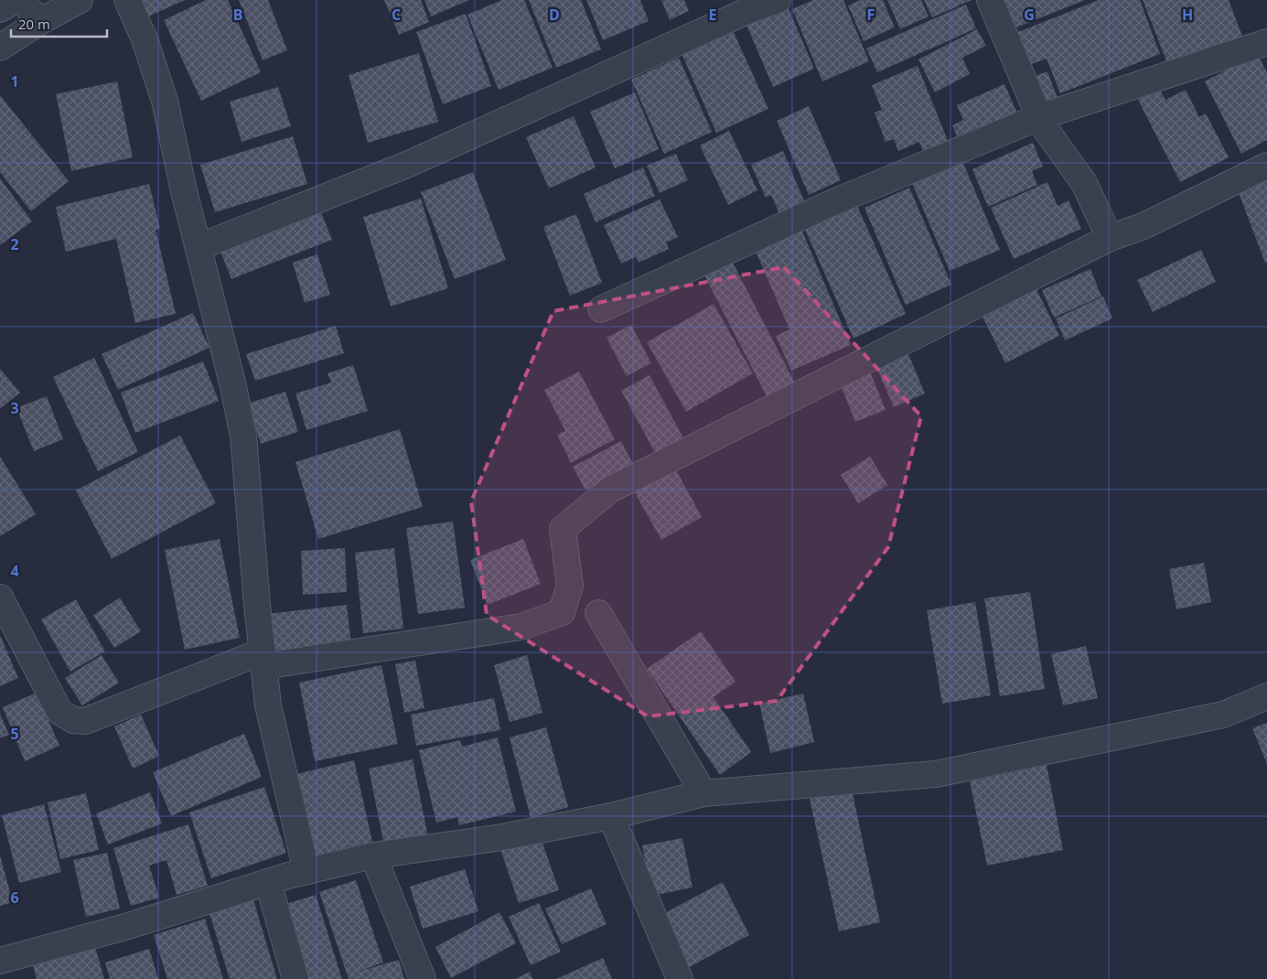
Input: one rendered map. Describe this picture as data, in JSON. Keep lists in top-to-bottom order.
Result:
{
  "scale_bar": "20 m",
  "grid": {
    "columns": [
      "B",
      "C",
      "D",
      "E",
      "F",
      "G",
      "H"
    ],
    "rows": [
      "1",
      "2",
      "3",
      "4",
      "5",
      "6"
    ]
  }
}
